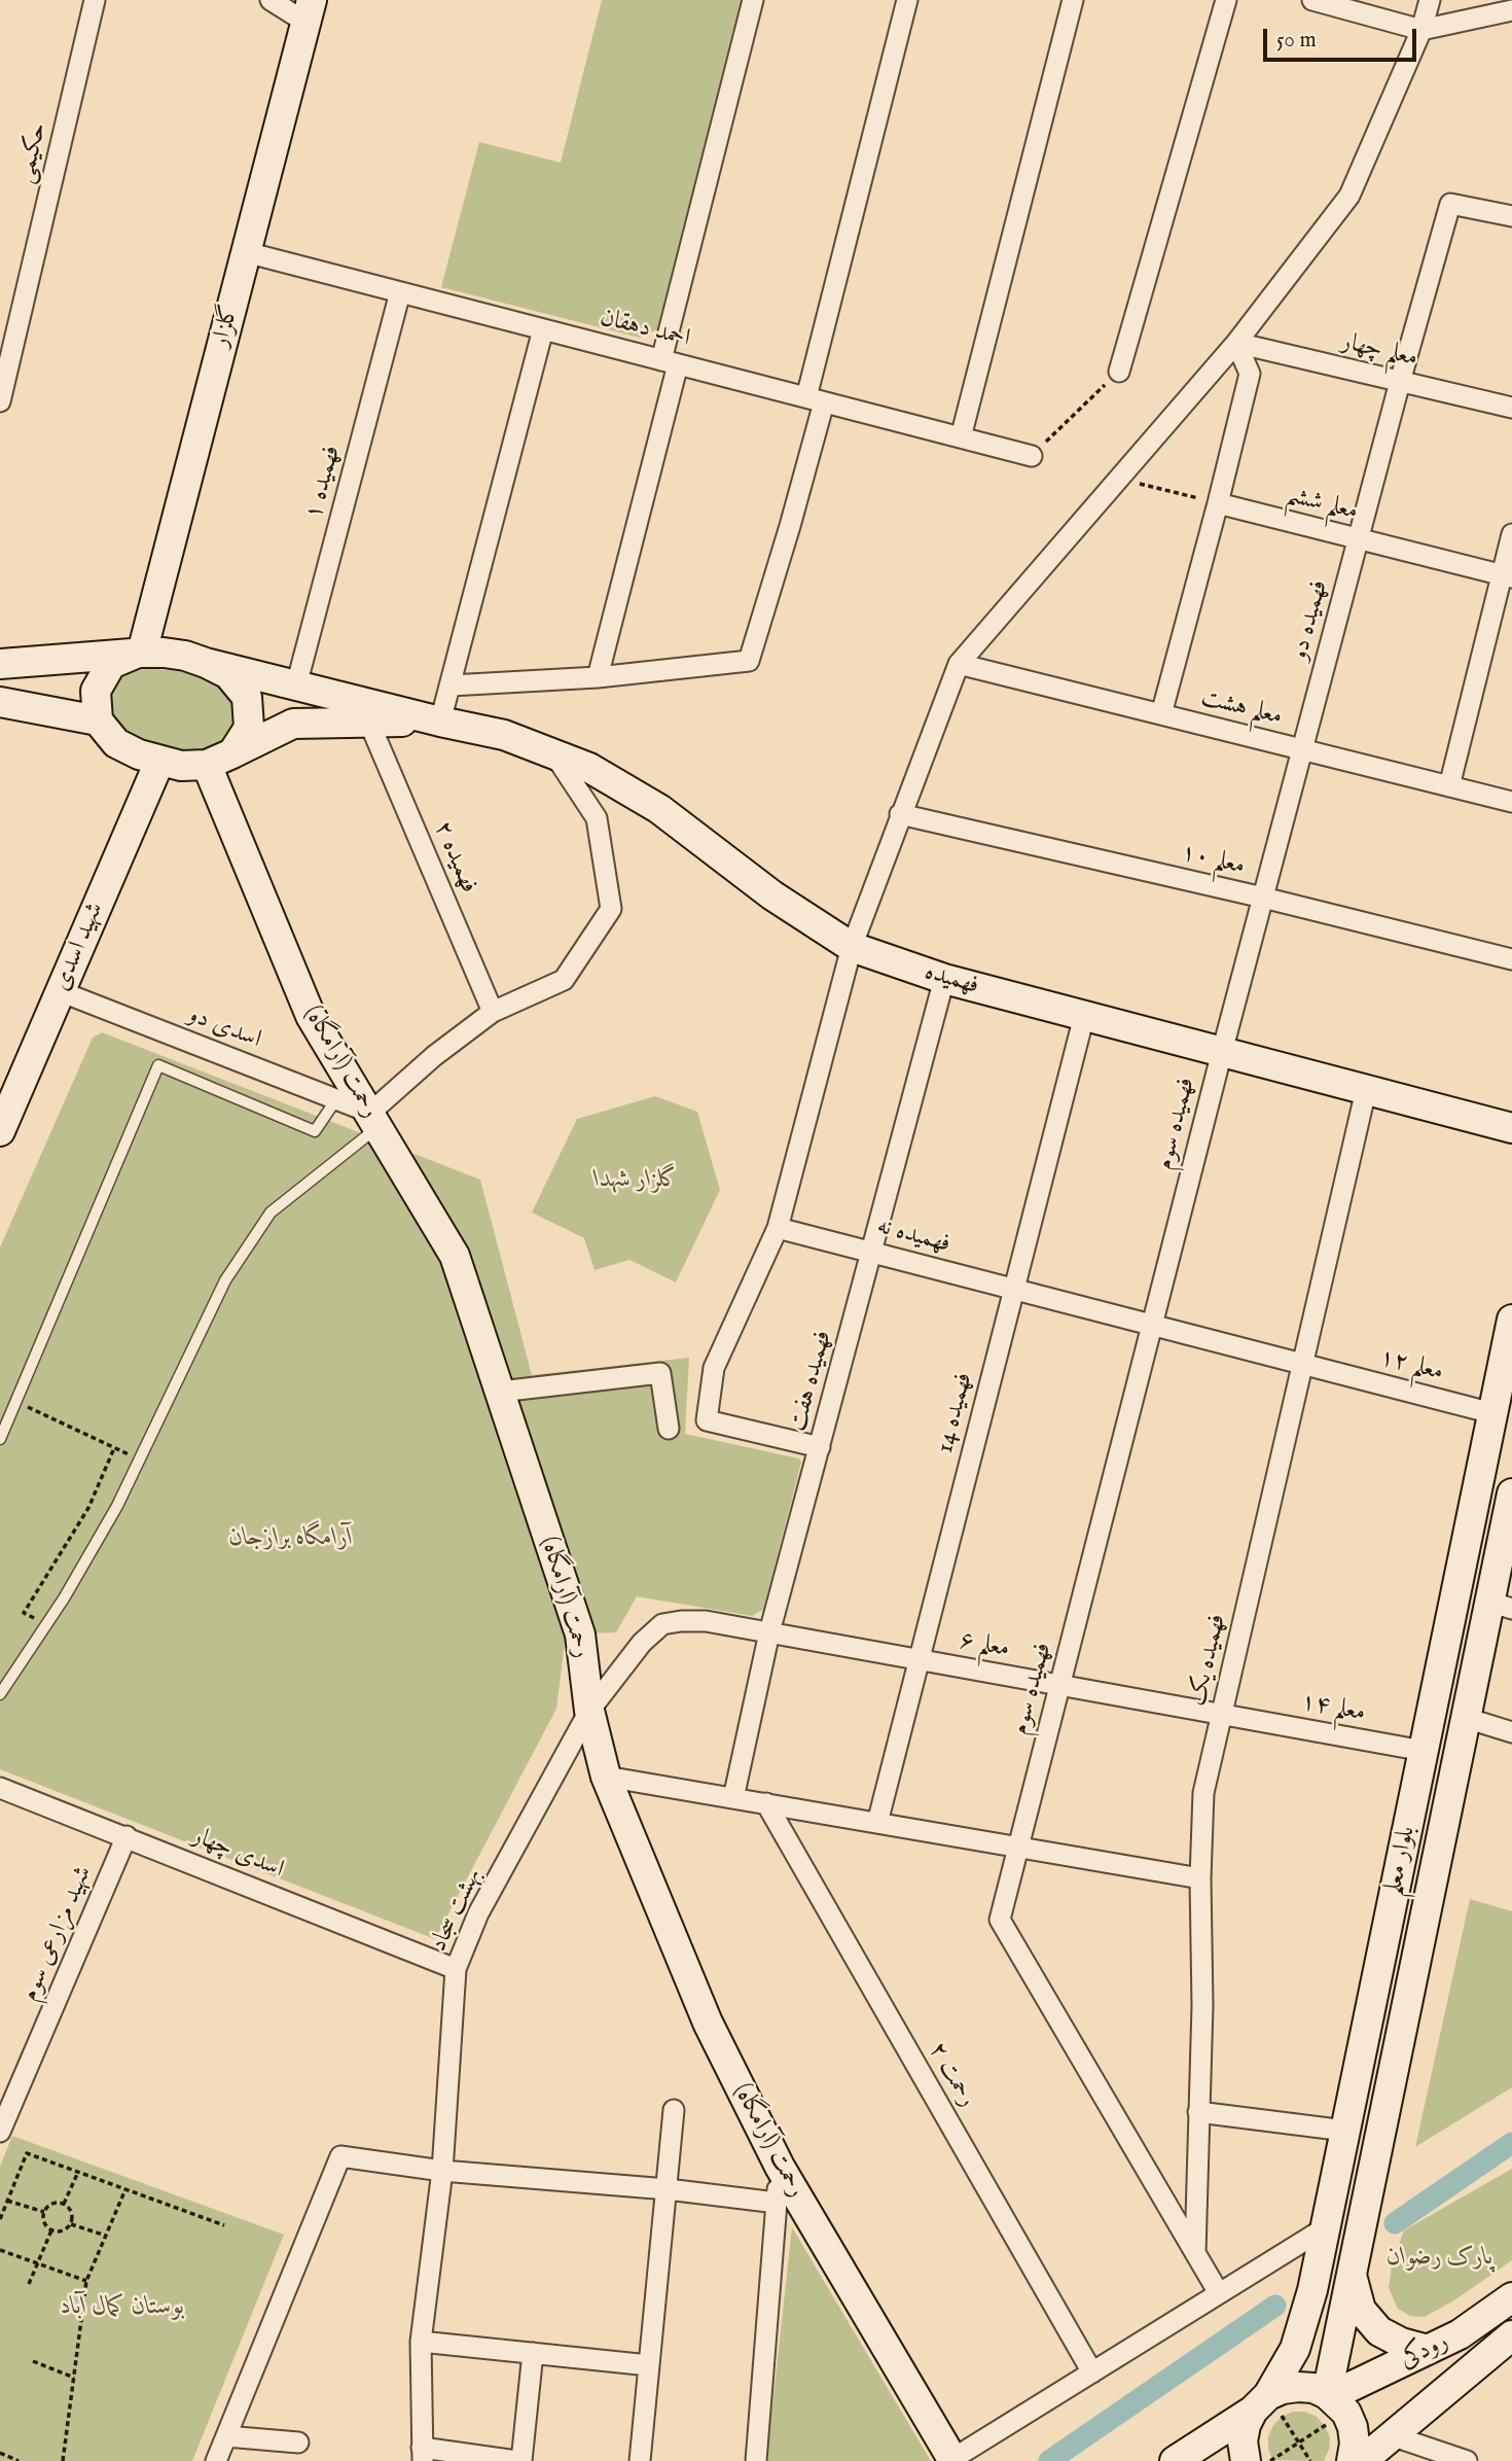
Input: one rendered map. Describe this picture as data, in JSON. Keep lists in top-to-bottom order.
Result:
{
  "streets": {
    "street": [
      "حکیمی",
      "گلزار",
      "احمد دهقان",
      "معلم چهار",
      "فهمیده ۱",
      "معلم ششم",
      "فهمیده دو",
      "معلم هشت",
      "فهمیده ۲",
      "معلم ۱۰",
      "شهید اسدی",
      "فهمیده",
      "اسدی دو",
      "رحمت (آرامگاه)",
      "فهمیده سوم",
      "فهمیده نه",
      "معلم ۱۲",
      "فهمیده هفت",
      "فهمیده 14",
      "معلم ۶",
      "فهمیده یک",
      "معلم ۱۴",
      "اسدی چهار",
      "بلوار معلم",
      "بهشت سجاد",
      "شهید مزارعی سوم",
      "رحمت ۲",
      "رودکی"
    ]
  },
  "crossings": [
    ["گلزار", "احمد دهقان"],
    ["گلزار", "شهید اسدی"],
    ["گلزار", "رحمت (آرامگاه)"],
    ["احمد دهقان", "فهمیده ۱"],
    ["معلم چهار", "فهمیده دو"],
    ["معلم ششم", "فهمیده دو"],
    ["فهمیده دو", "معلم هشت"],
    ["فهمیده دو", "معلم ۱۰"],
    ["فهمیده دو", "فهمیده"],
    ["فهمیده دو", "فهمیده سوم"],
    ["شهید اسدی", "اسدی دو"],
    ["شهید اسدی", "رحمت (آرامگاه)"],
    ["فهمیده", "فهمیده سوم"],
    ["فهمیده", "فهمیده هفت"],
    ["فهمیده", "فهمیده 14"],
    ["فهمیده", "فهمیده یک"],
    ["اسدی دو", "رحمت (آرامگاه)"],
    ["رحمت (آرامگاه)", "بهشت سجاد"],
    ["فهمیده سوم", "فهمیده نه"],
    ["فهمیده سوم", "معلم ۶"],
    ["فهمیده سوم", "فهمیده یک"],
    ["فهمیده نه", "معلم ۱۲"],
    ["فهمیده نه", "فهمیده هفت"],
    ["فهمیده نه", "فهمیده 14"],
    ["فهمیده نه", "فهمیده یک"],
    ["معلم ۱۲", "فهمیده یک"],
    ["معلم ۱۲", "بلوار معلم"],
    ["فهمیده هفت", "معلم ۶"],
    ["فهمیده هفت", "بهشت سجاد"],
    ["فهمیده 14", "معلم ۶"],
    ["معلم ۶", "فهمیده یک"],
    ["معلم ۶", "معلم ۱۴"],
    ["معلم ۶", "بهشت سجاد"],
    ["فهمیده یک", "معلم ۱۴"],
    ["معلم ۱۴", "بلوار معلم"],
    ["اسدی چهار", "بهشت سجاد"],
    ["اسدی چهار", "شهید مزارعی سوم"],
    ["بلوار معلم", "رودکی"]
  ],
  "parks": [
    "گلزار شهدا",
    "آرامگاه برازجان",
    "پارک رضوان",
    "بوستان کمال آباد"
  ],
  "scale_bar": "50 m"
}
